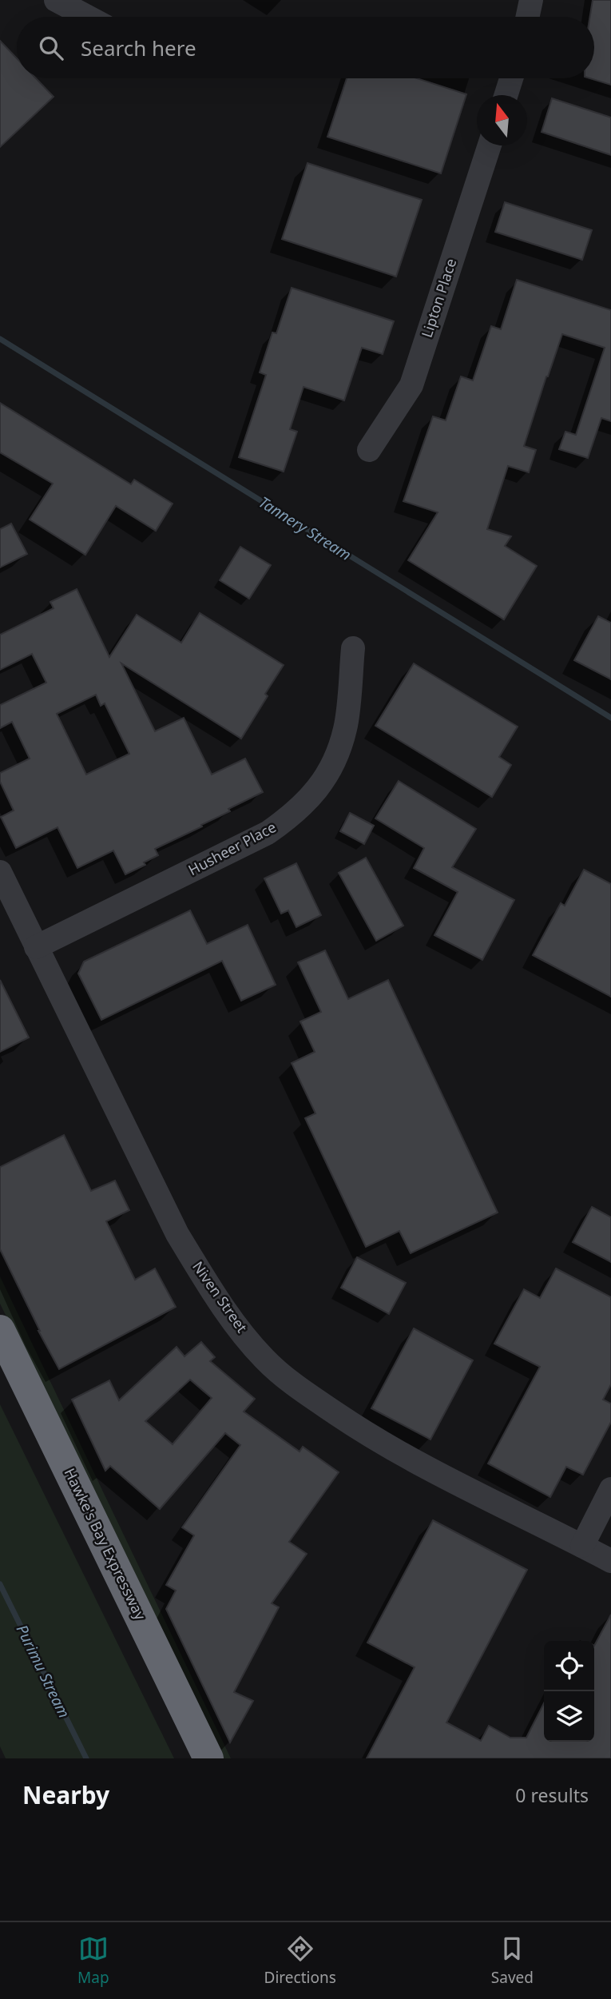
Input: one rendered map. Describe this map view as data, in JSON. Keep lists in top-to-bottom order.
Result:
{
  "streets": {
    "highway": ["Hawke's Bay Expressway"],
    "street": ["Lipton Place", "Husheer Place", "Niven Street"]
  },
  "crossings": [
    ["Husheer Place", "Niven Street"]
  ],
  "water": ["Tannery Stream", "Purimu Stream"],
  "north": "top",
  "page": {
    "search": "Search here",
    "heading": ["Nearby", "0 results"],
    "nav": ["Map", "Directions", "Saved"]
  }
}
